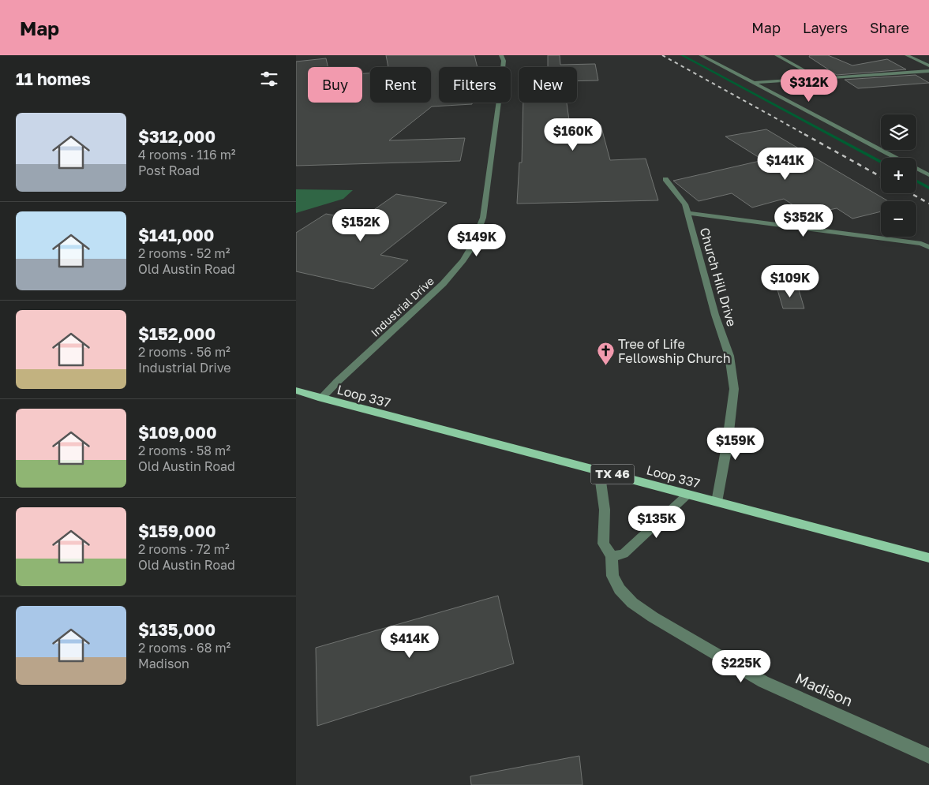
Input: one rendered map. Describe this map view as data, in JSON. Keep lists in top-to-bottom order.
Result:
{
  "streets": {
    "main road": ["Loop 337", "TX 46"],
    "street": ["Church Hill Drive", "Industrial Drive", "Madison"]
  },
  "crossings": [
    ["Church Hill Drive", "Loop 337"],
    ["Industrial Drive", "Loop 337"],
    ["Loop 337", "Madison"]
  ],
  "places": {
    "church": ["Tree of Life Fellowship Church"]
  },
  "page": {
    "header": "Map",
    "nav": ["Map", "Layers", "Share"],
    "heading": "11 homes",
    "chip": [
      "Buy",
      "Rent",
      "Filters",
      "New"
    ],
    "price": [
      "$312K",
      "$160K",
      "$141K",
      "$352K",
      "$152K",
      "$149K",
      "$109K",
      "$159K",
      "$135K",
      "$414K",
      "$225K"
    ],
    "list": [
      {
        "name": "$312,000",
        "note": "4 rooms · 116 m² · Post Road"
      },
      {
        "name": "$141,000",
        "note": "2 rooms · 52 m² · Old Austin Road"
      },
      {
        "name": "$152,000",
        "note": "2 rooms · 56 m² · Industrial Drive"
      },
      {
        "name": "$109,000",
        "note": "2 rooms · 58 m² · Old Austin Road"
      },
      {
        "name": "$159,000",
        "note": "2 rooms · 72 m² · Old Austin Road"
      },
      {
        "name": "$135,000",
        "note": "2 rooms · 68 m² · Madison"
      }
    ],
    "map_buttons": ["+", "−"]
  }
}
